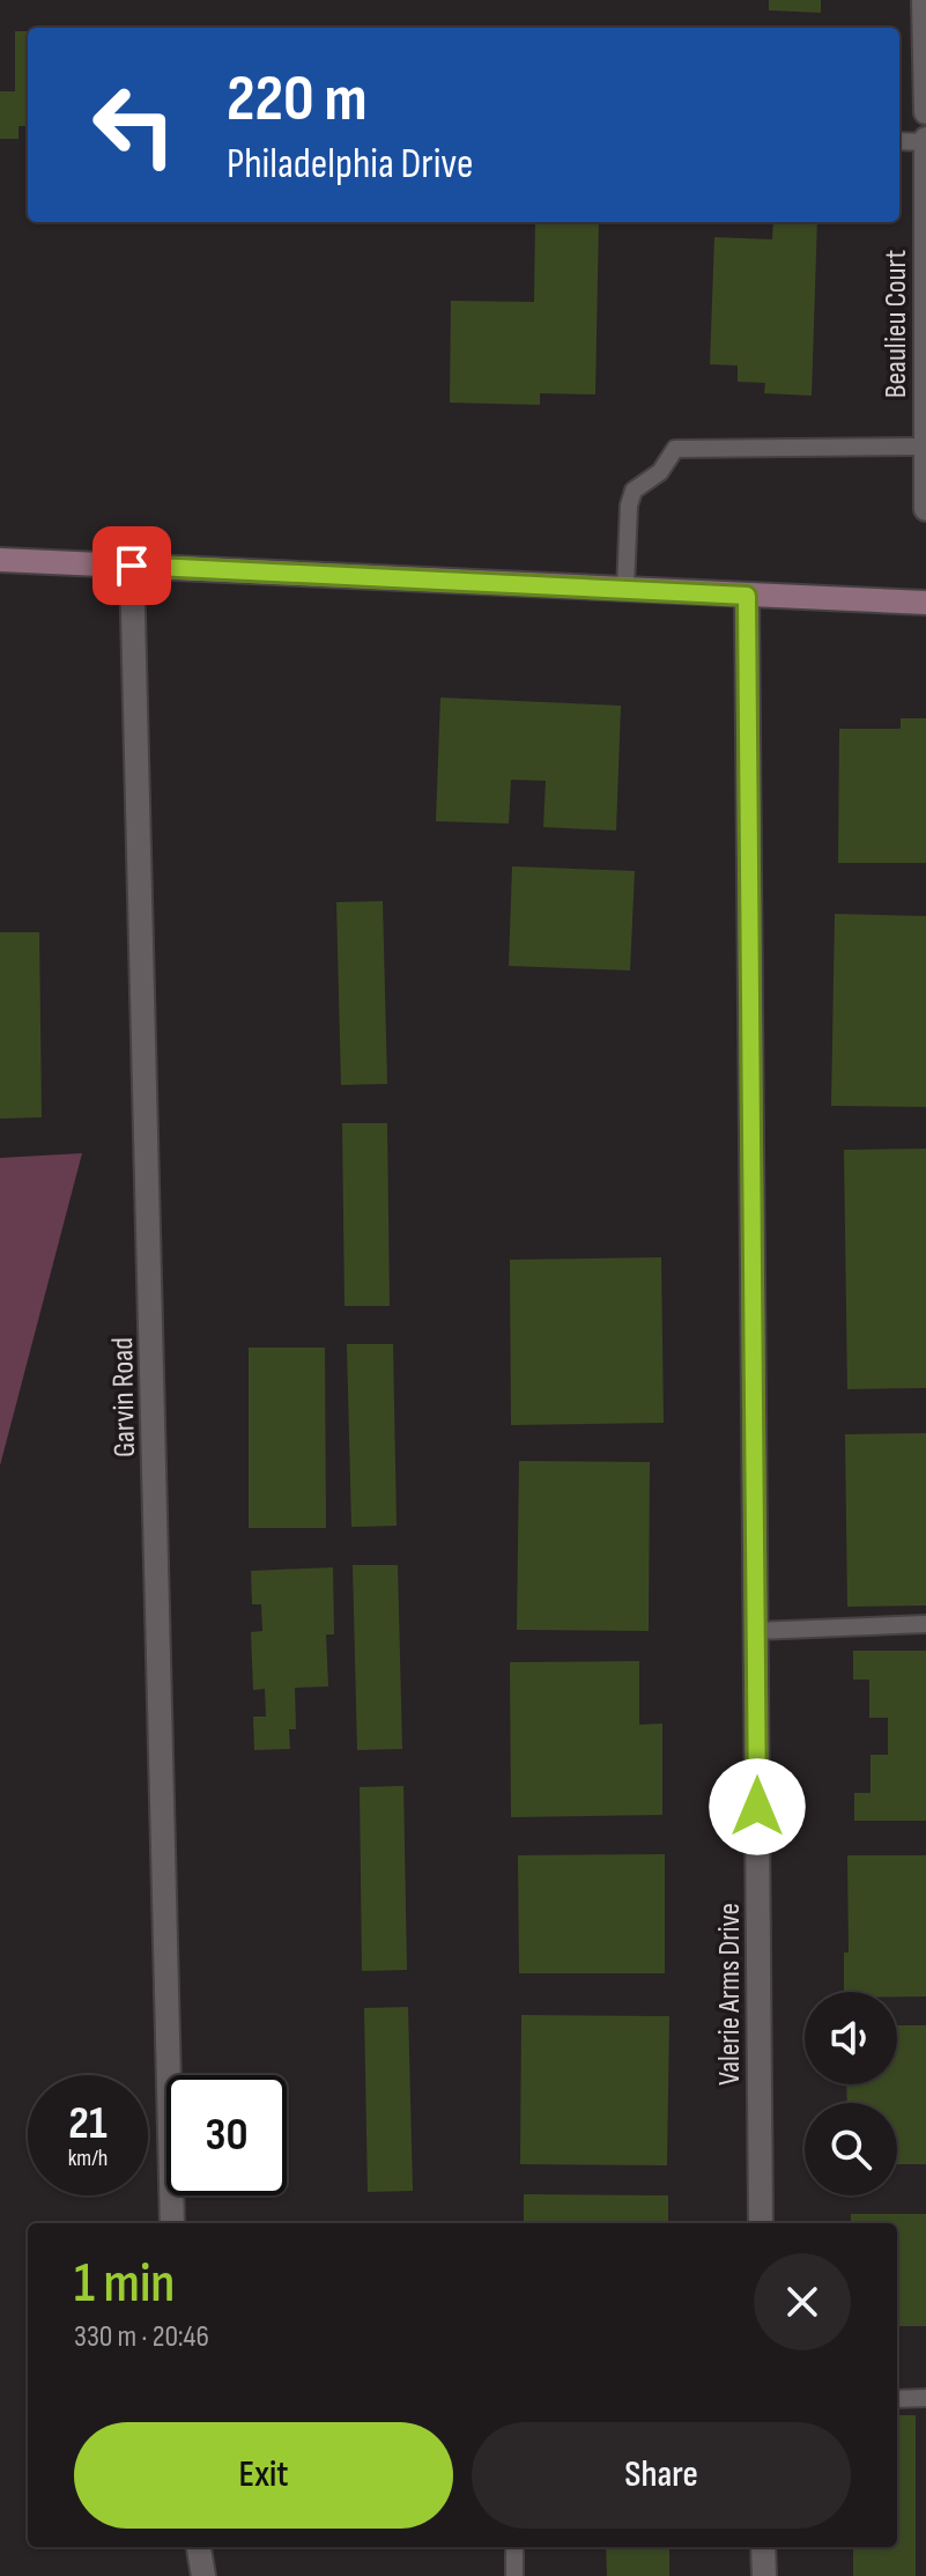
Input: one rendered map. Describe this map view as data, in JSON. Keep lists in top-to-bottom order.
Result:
{
  "streets": {
    "street": ["Beaulieu Court", "Garvin Road", "Valerie Arms Drive"]
  },
  "page": {
    "turn": ["220 m", "Philadelphia Drive"],
    "speed": "21 km/h",
    "limit": "30",
    "heading": ["1 min", "330 m · 20:46"],
    "buttons": ["Exit", "Share"]
  }
}
